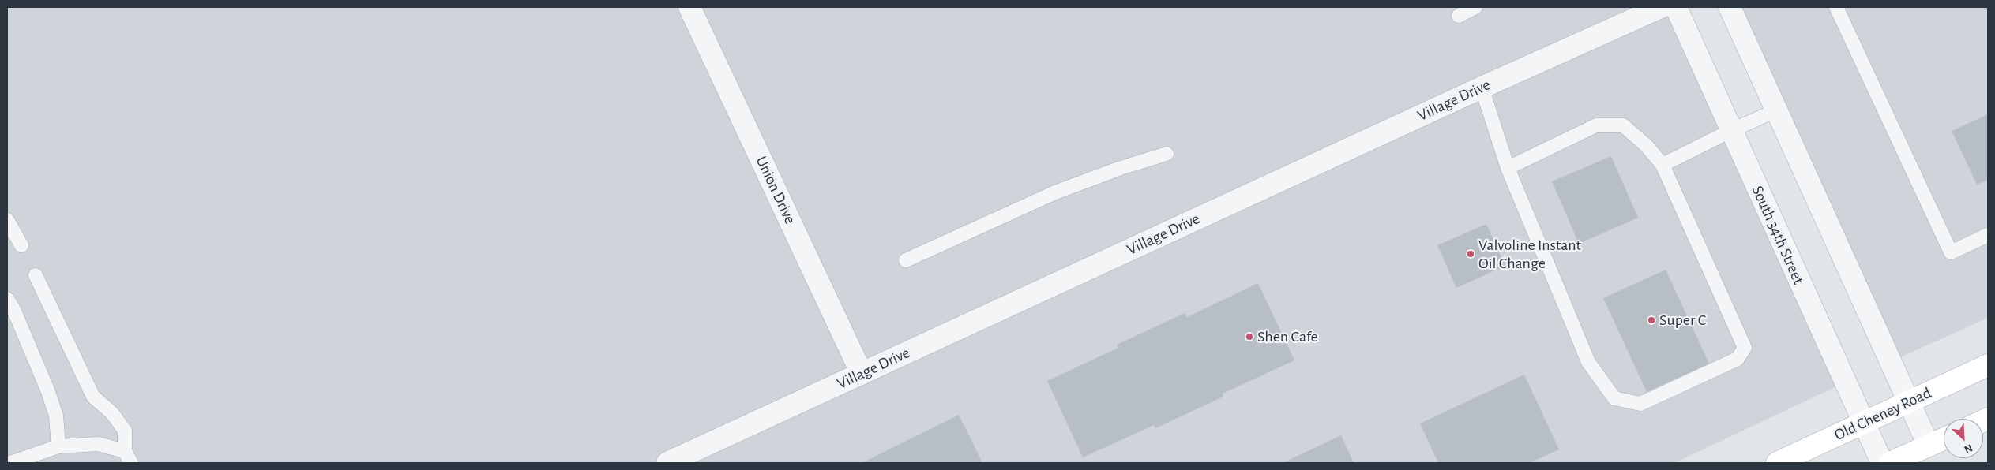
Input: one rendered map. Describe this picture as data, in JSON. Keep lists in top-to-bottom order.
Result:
{
  "streets": {
    "main road": ["Old Cheney Road"],
    "street": ["Village Drive", "Union Drive", "South 34th Street"]
  },
  "crossings": [
    ["Village Drive", "Union Drive"],
    ["South 34th Street", "Old Cheney Road"]
  ],
  "places": ["Valvoline Instant Oil Change", "Super C", "Shen Cafe"],
  "north": "bottom right"
}
